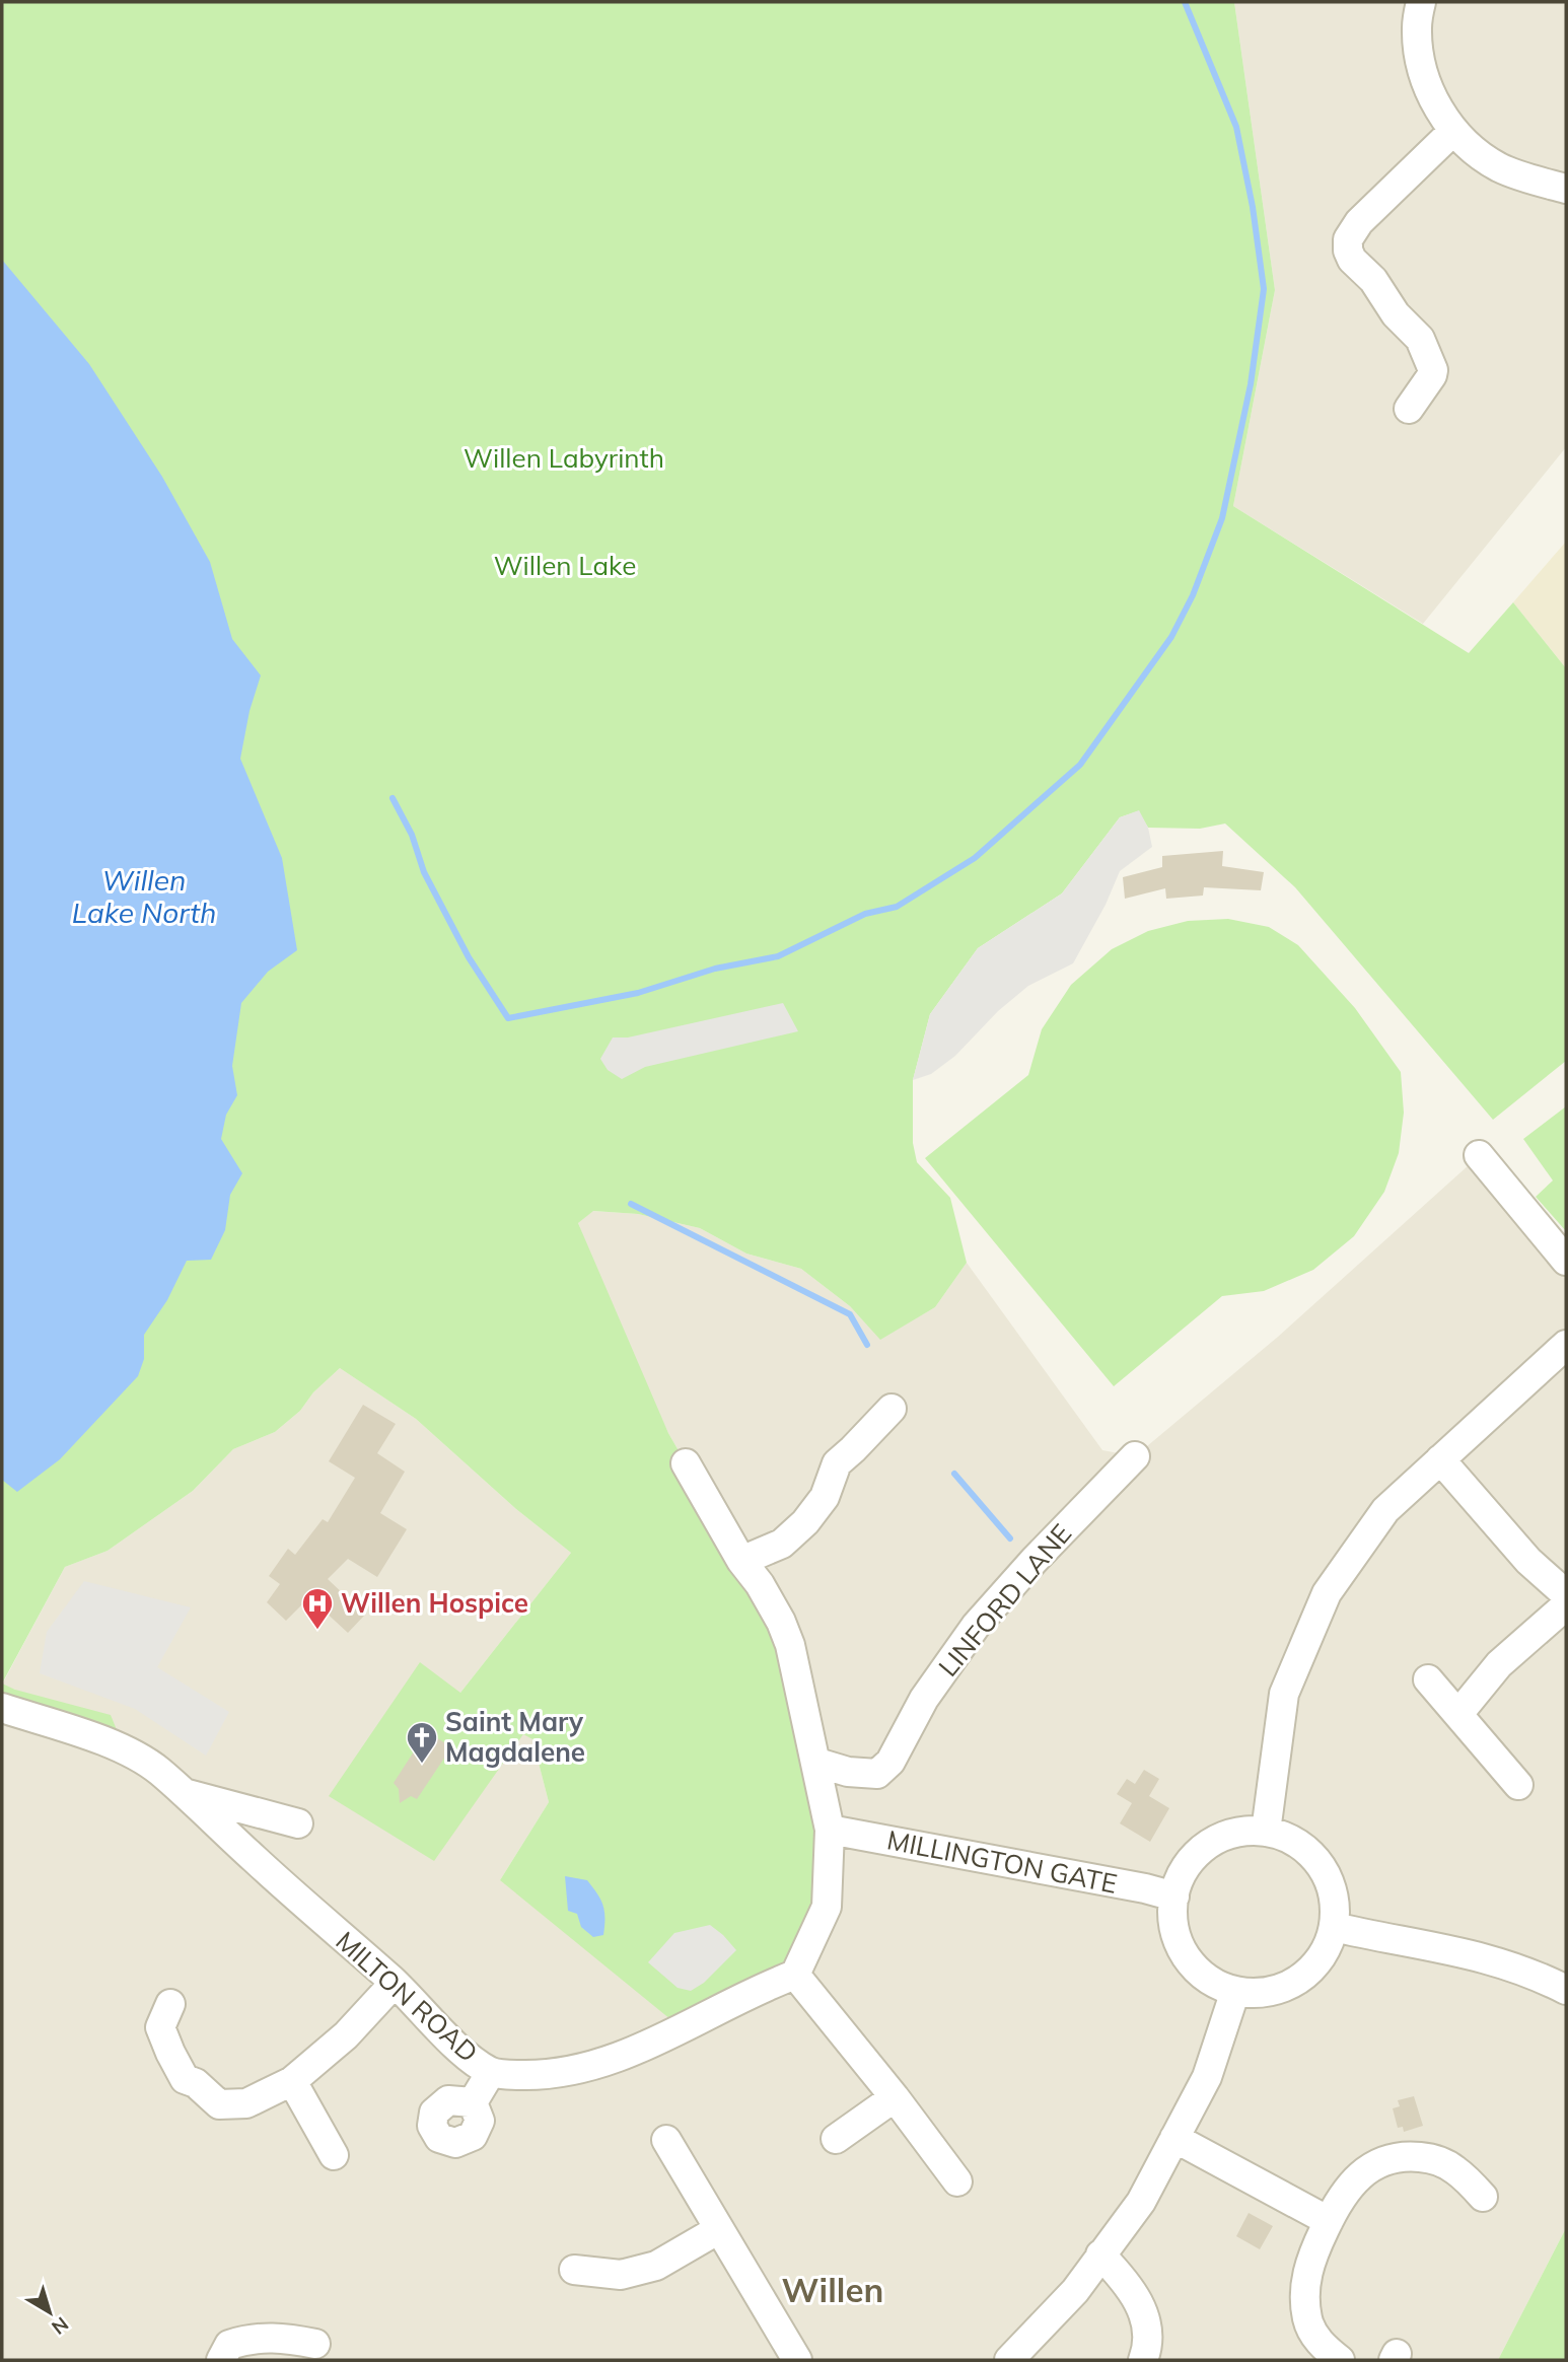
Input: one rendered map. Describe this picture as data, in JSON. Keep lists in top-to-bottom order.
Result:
{
  "streets": {
    "street": ["LINFORD LANE", "MILLINGTON GATE", "MILTON ROAD"]
  },
  "districts": ["Willen"],
  "water": ["Willen Lake North"],
  "parks": ["Willen Labyrinth", "Willen Lake"],
  "places": {
    "hospital": ["Willen Hospice"],
    "church": ["Saint Mary Magdalene"]
  },
  "north": "bottom right"
}
